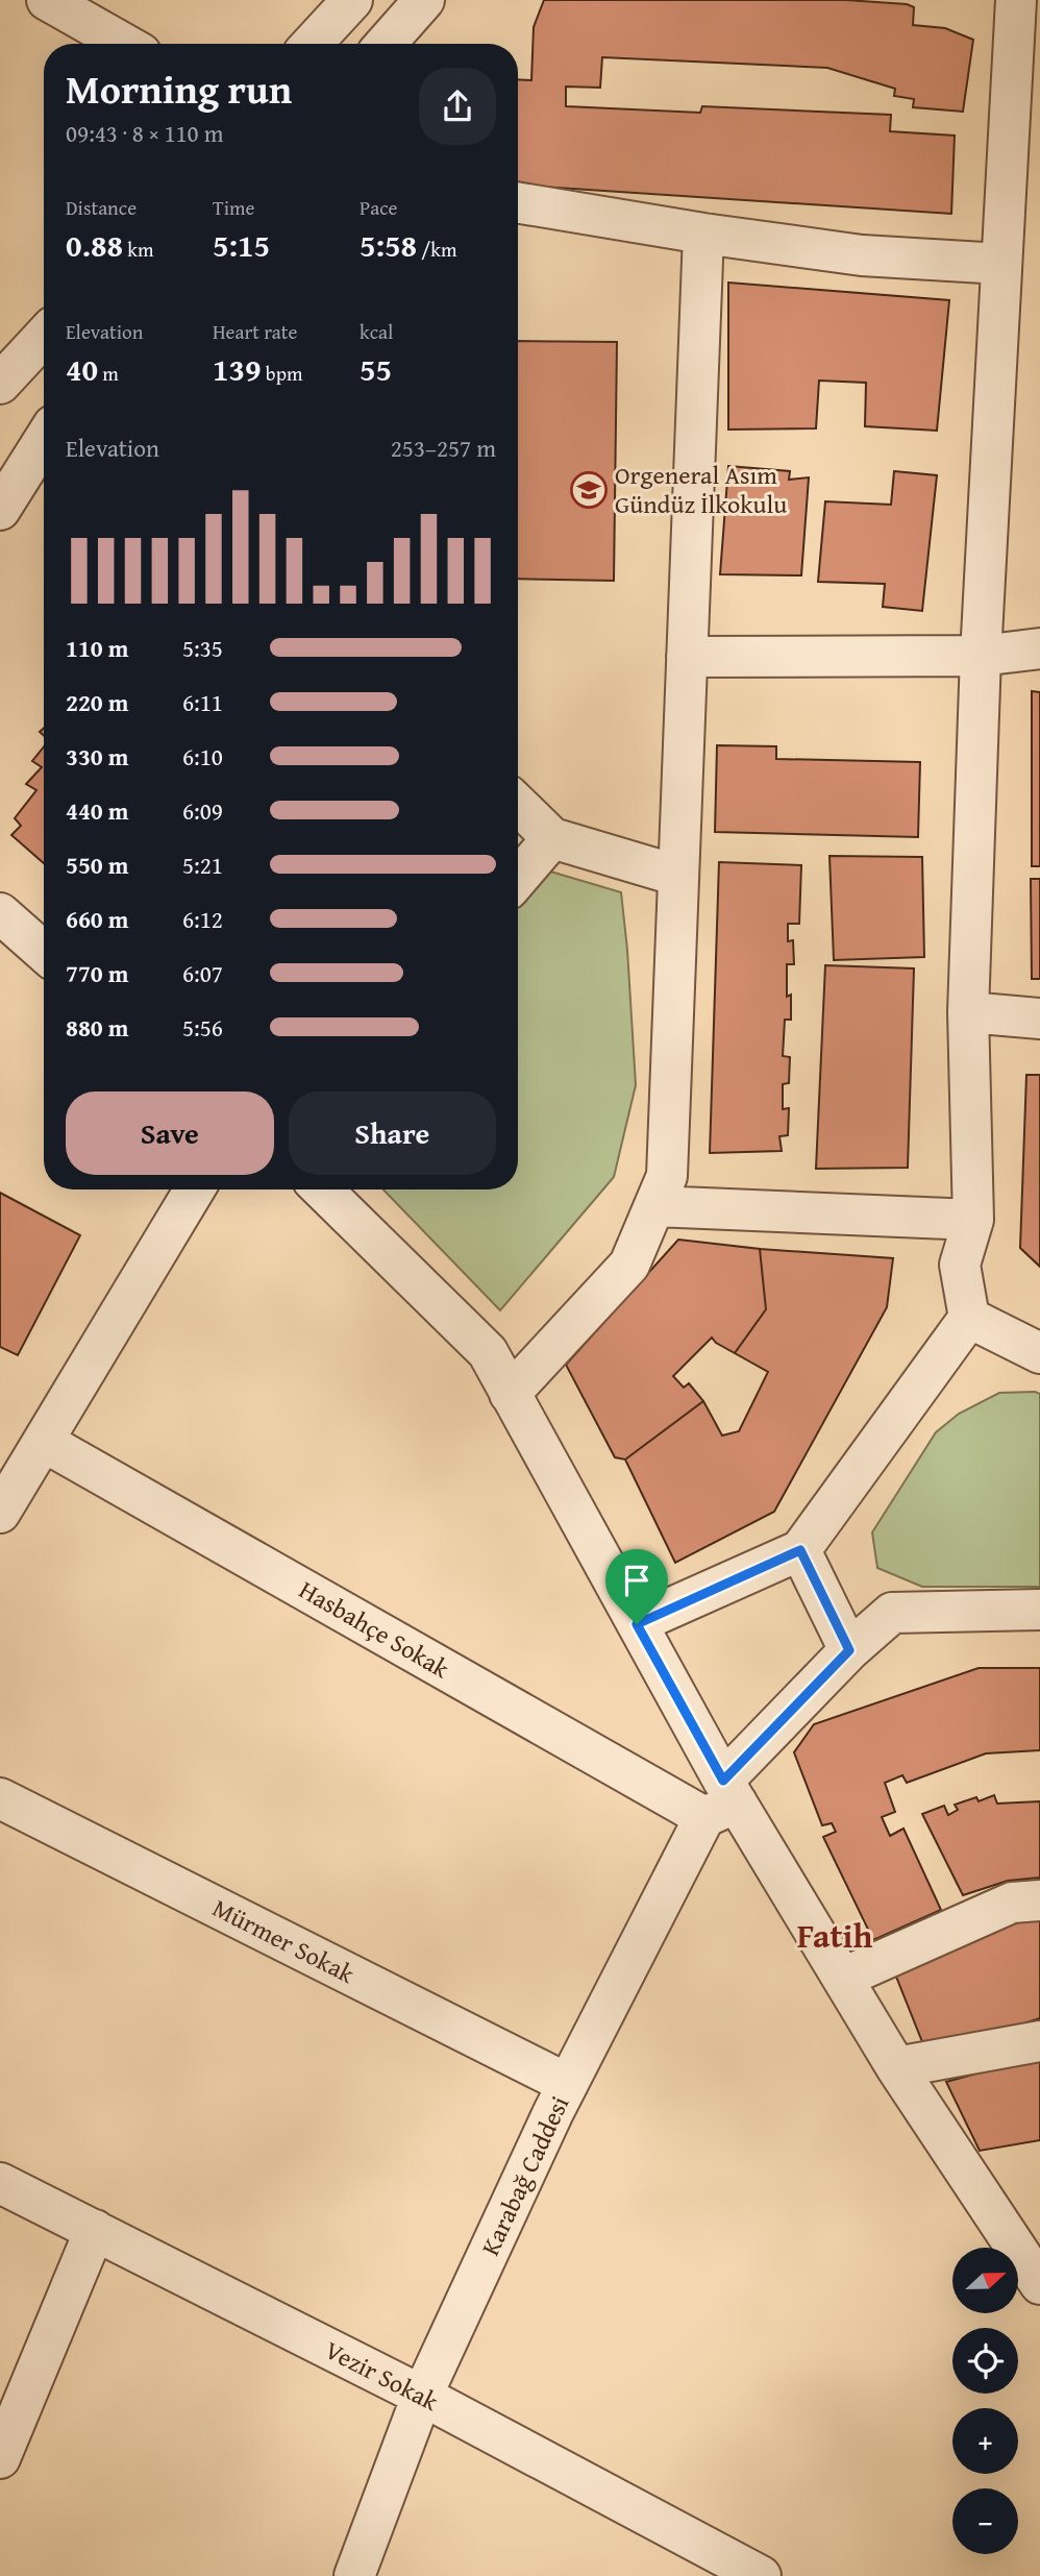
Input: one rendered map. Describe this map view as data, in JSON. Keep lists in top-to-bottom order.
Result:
{
  "streets": {
    "street": [
      "Hasbahçe Sokak",
      "Mürmer Sokak",
      "Karabağ Caddesi",
      "Vezir Sokak"
    ]
  },
  "crossings": [
    ["Hasbahçe Sokak", "Karabağ Caddesi"],
    ["Mürmer Sokak", "Karabağ Caddesi"],
    ["Karabağ Caddesi", "Vezir Sokak"]
  ],
  "districts": ["Fatih"],
  "places": {
    "school or university": ["Orgeneral Asım Gündüz İlkokulu"]
  },
  "north": "right",
  "page": {
    "heading": ["Morning run", "09:43 · 8 × 110 m"],
    "stats": [
      ["Distance", "0.88 km"],
      ["Time", "5:15"],
      ["Pace", "5:58 /km"],
      ["Elevation", "40 m"],
      ["Heart rate", "139 bpm"],
      ["kcal", "55"]
    ],
    "chart": ["Elevation", "253–257 m"],
    "list": [
      {
        "name": "110 m",
        "note": "5:35"
      },
      {
        "name": "220 m",
        "note": "6:11"
      },
      {
        "name": "330 m",
        "note": "6:10"
      },
      {
        "name": "440 m",
        "note": "6:09"
      },
      {
        "name": "550 m",
        "note": "5:21"
      },
      {
        "name": "660 m",
        "note": "6:12"
      },
      {
        "name": "770 m",
        "note": "6:07"
      },
      {
        "name": "880 m",
        "note": "5:56"
      }
    ],
    "buttons": ["Save", "Share"],
    "map_buttons": ["+", "−"]
  }
}
